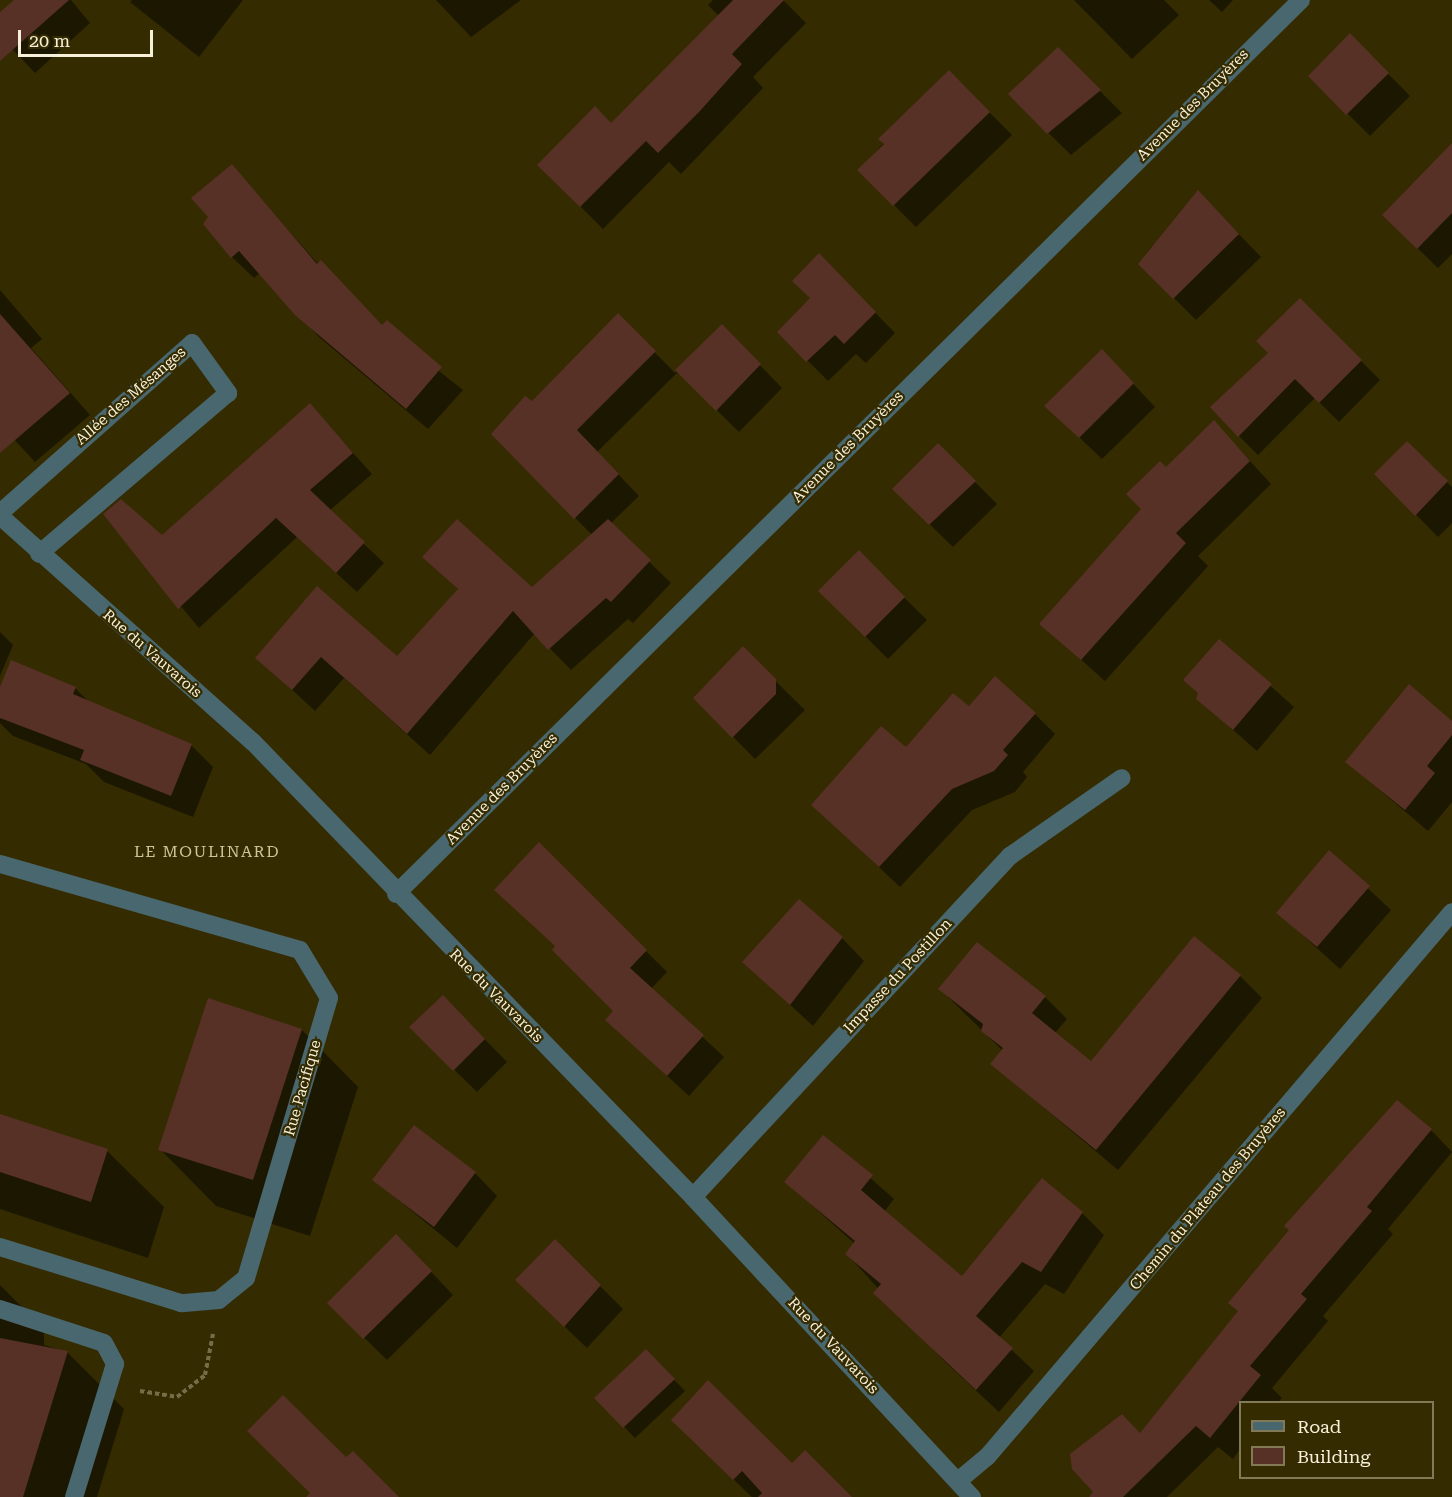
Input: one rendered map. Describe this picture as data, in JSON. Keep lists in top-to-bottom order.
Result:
{
  "streets": {
    "street": [
      "Avenue des Bruyères",
      "Allée des Mésanges",
      "Rue du Vauvarois",
      "Impasse du Postillon",
      "Rue Pacifique",
      "Chemin du Plateau des Bruyères"
    ]
  },
  "crossings": [
    ["Avenue des Bruyères", "Rue du Vauvarois"],
    ["Allée des Mésanges", "Rue du Vauvarois"],
    ["Rue du Vauvarois", "Impasse du Postillon"],
    ["Rue du Vauvarois", "Chemin du Plateau des Bruyères"]
  ],
  "districts": ["LE MOULINARD"],
  "legend": ["Road", "Building"],
  "scale_bar": "20 m"
}
